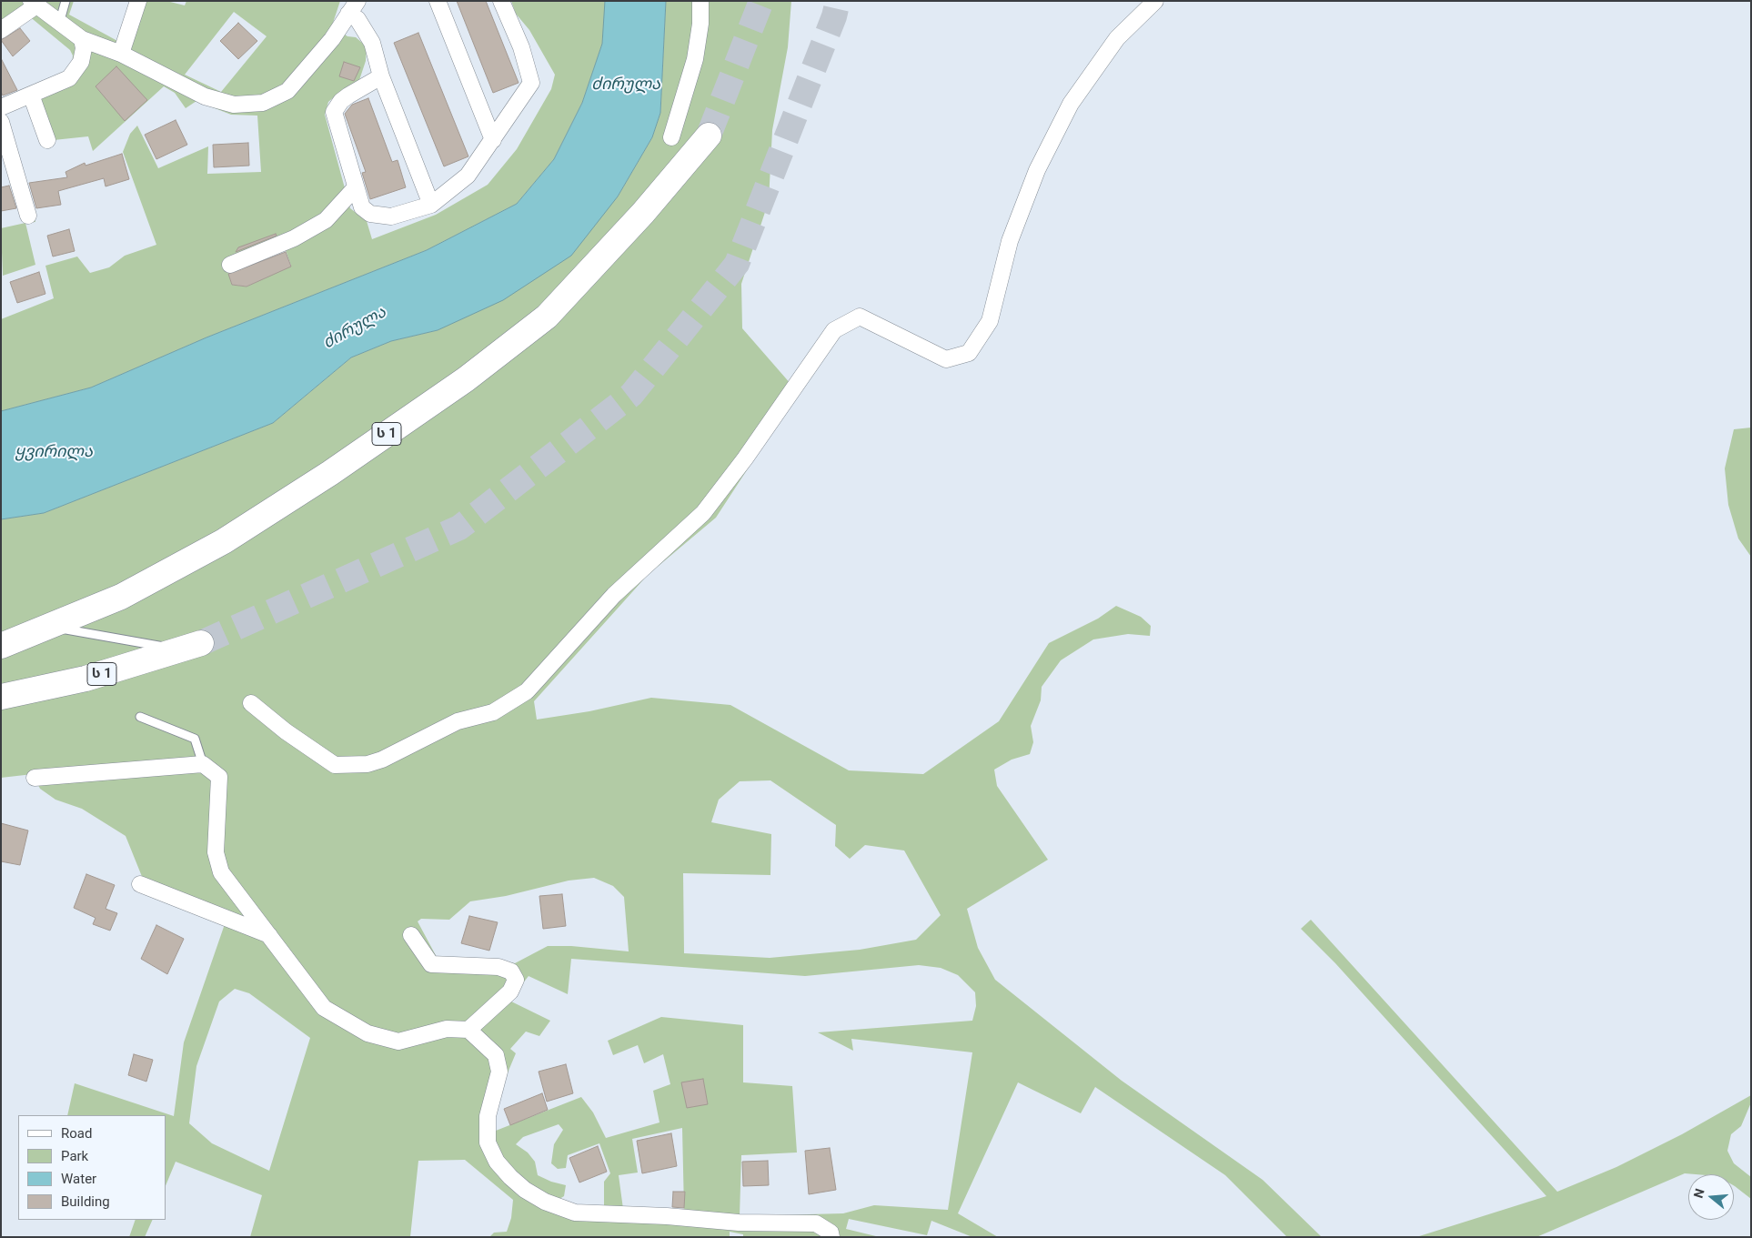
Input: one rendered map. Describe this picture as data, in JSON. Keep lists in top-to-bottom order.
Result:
{
  "streets": {
    "highway": ["ს 1"]
  },
  "water": ["ძირულა", "ყვირილა"],
  "legend": [
    "Road",
    "Park",
    "Water",
    "Building"
  ],
  "north": "left"
}
